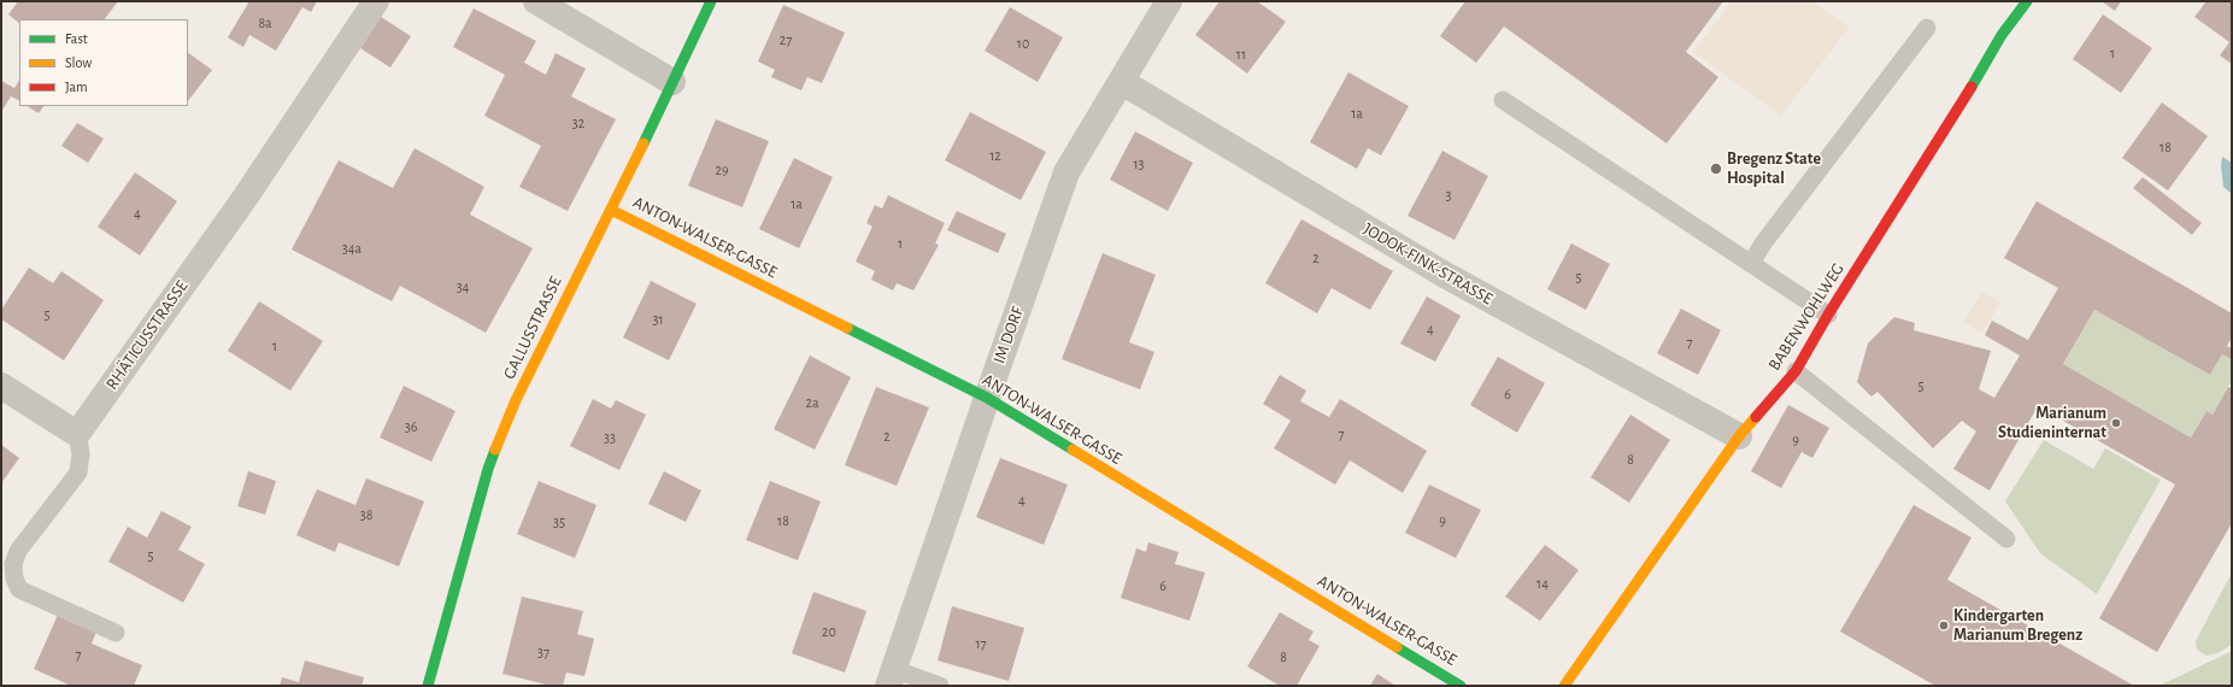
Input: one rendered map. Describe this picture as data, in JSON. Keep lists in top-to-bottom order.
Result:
{
  "streets": {
    "street": [
      "ANTON-WALSER-GASSE",
      "JODOK-FINK-STRASSE",
      "BABENWOHLWEG",
      "GALLUSSTRASSE",
      "RHÄTICUSSTRASSE",
      "IM DORF"
    ]
  },
  "crossings": [
    ["ANTON-WALSER-GASSE", "GALLUSSTRASSE"],
    ["ANTON-WALSER-GASSE", "IM DORF"],
    ["JODOK-FINK-STRASSE", "BABENWOHLWEG"],
    ["JODOK-FINK-STRASSE", "IM DORF"]
  ],
  "places": ["Bregenz State Hospital", "Marianum Studieninternat", "Kindergarten Marianum Bregenz"],
  "house_numbers": [
    "8a",
    "27",
    "10",
    "1",
    "11",
    "1a",
    "32",
    "18",
    "12",
    "13",
    "29",
    "3",
    "1a",
    "4",
    "1",
    "34a",
    "2",
    "5",
    "34",
    "5",
    "31",
    "4",
    "7",
    "1",
    "5",
    "6",
    "2a",
    "36",
    "7",
    "2",
    "33",
    "9",
    "8",
    "4",
    "38",
    "18",
    "9",
    "35",
    "5",
    "14",
    "6",
    "20",
    "17",
    "37",
    "7",
    "8"
  ],
  "legend": ["Fast", "Slow", "Jam"]
}
